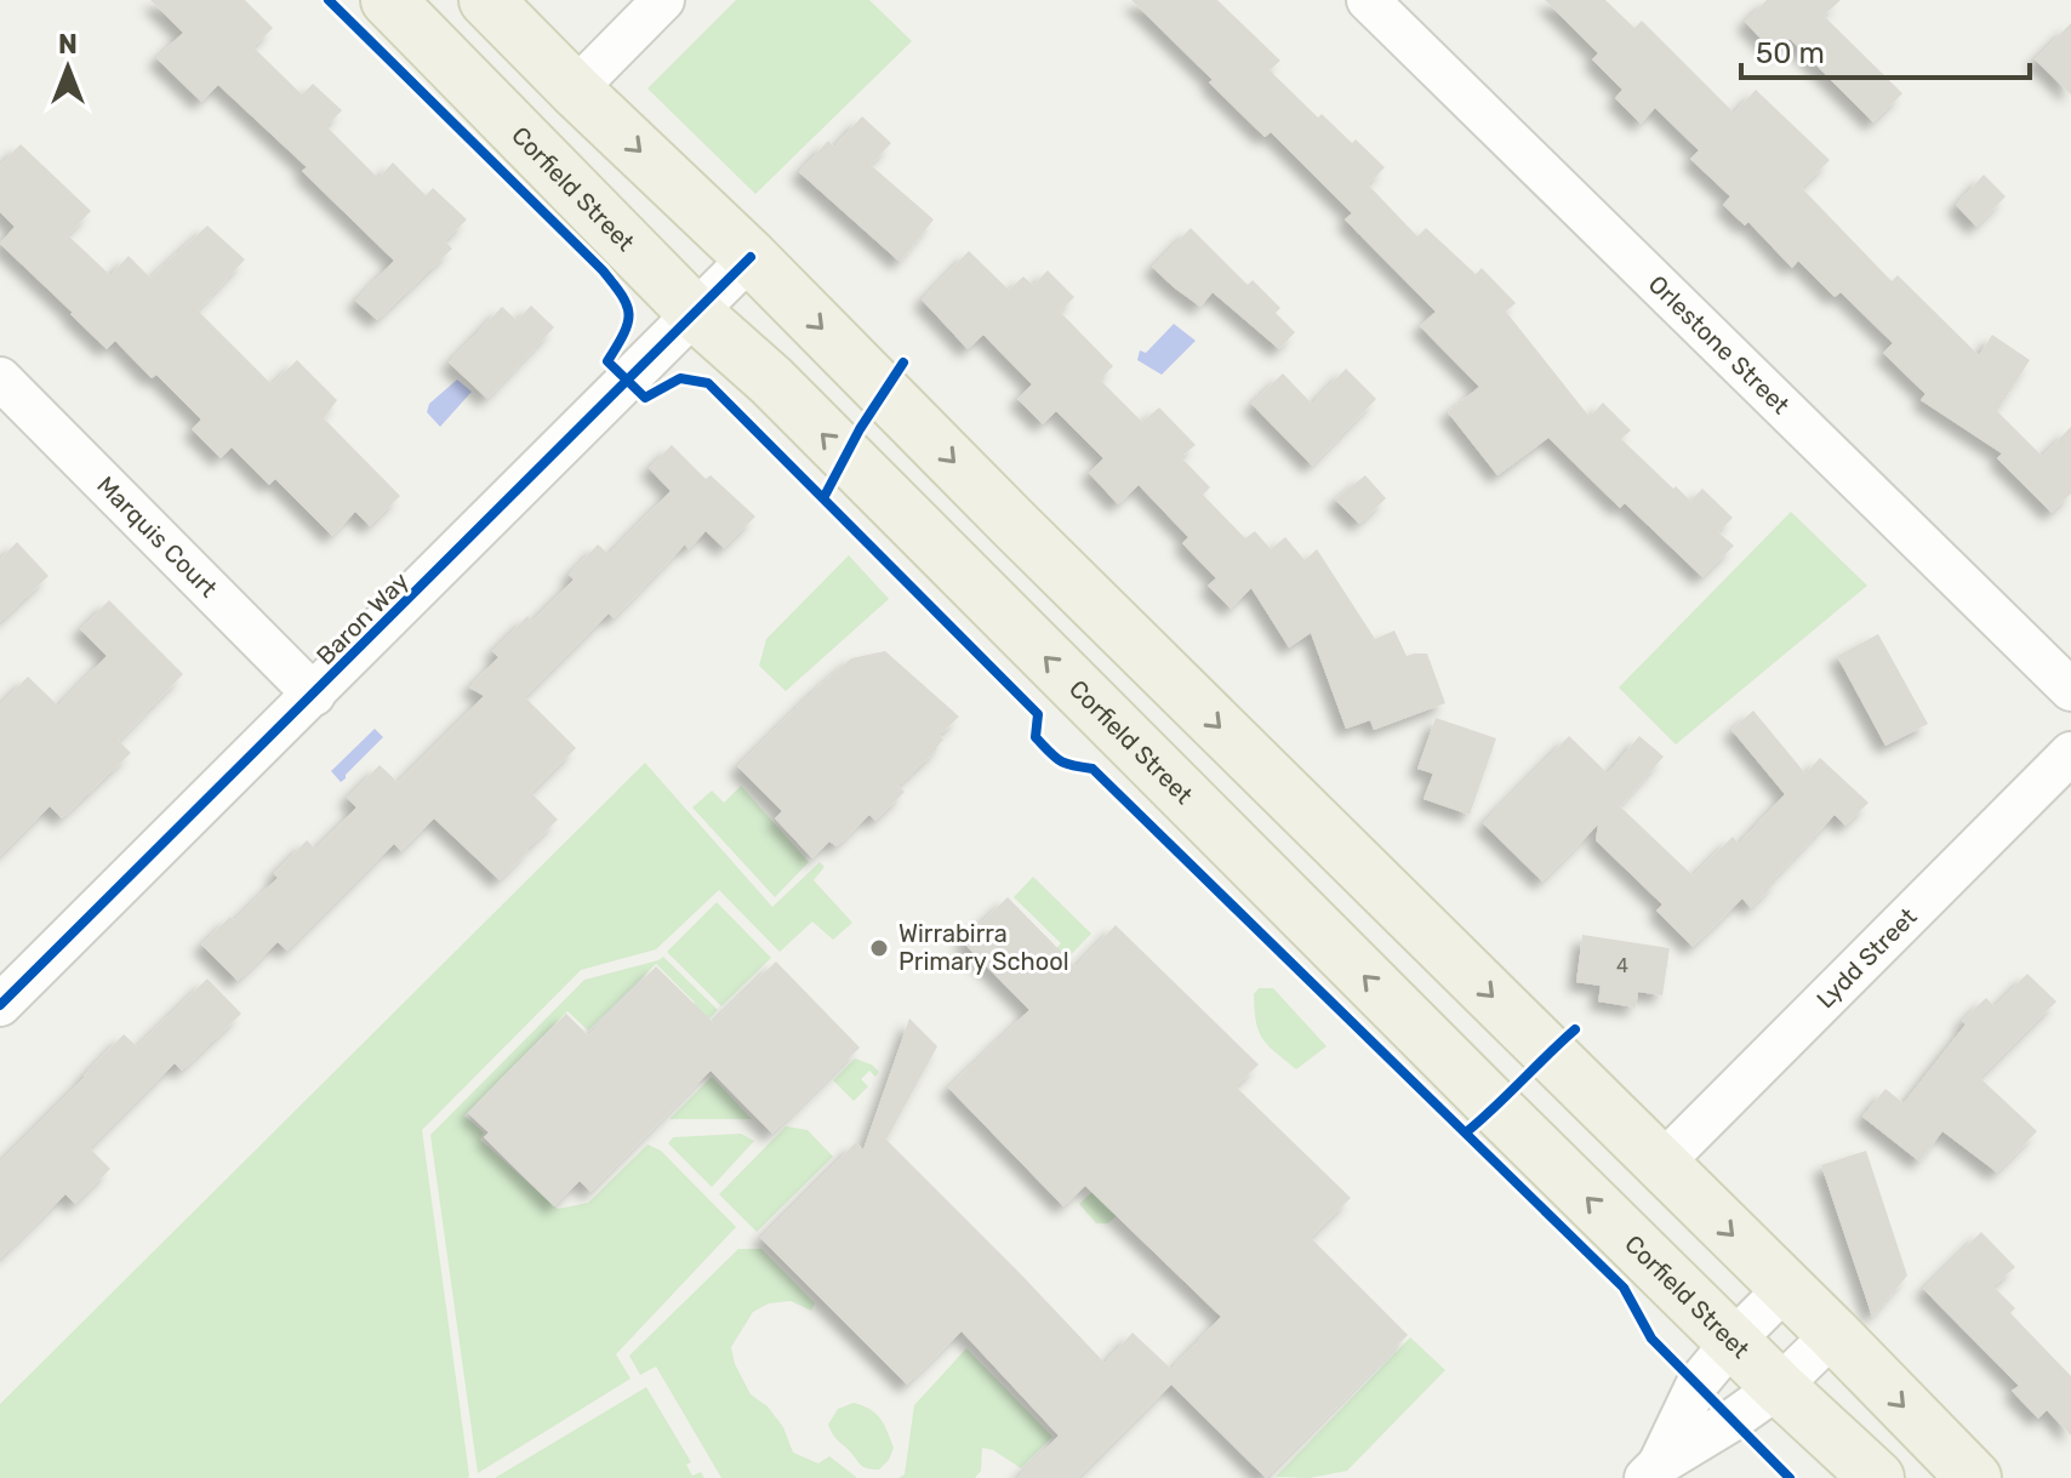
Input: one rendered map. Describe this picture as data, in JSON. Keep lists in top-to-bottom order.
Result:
{
  "streets": {
    "main road": ["Corfield Street"],
    "street": [
      "Orlestone Street",
      "Marquis Court",
      "Baron Way",
      "Lydd Street"
    ]
  },
  "crossings": [
    ["Corfield Street", "Baron Way"],
    ["Marquis Court", "Baron Way"]
  ],
  "places": ["Wirrabirra Primary School"],
  "house_numbers": ["4"],
  "scale_bar": "50 m",
  "north": "top"
}
